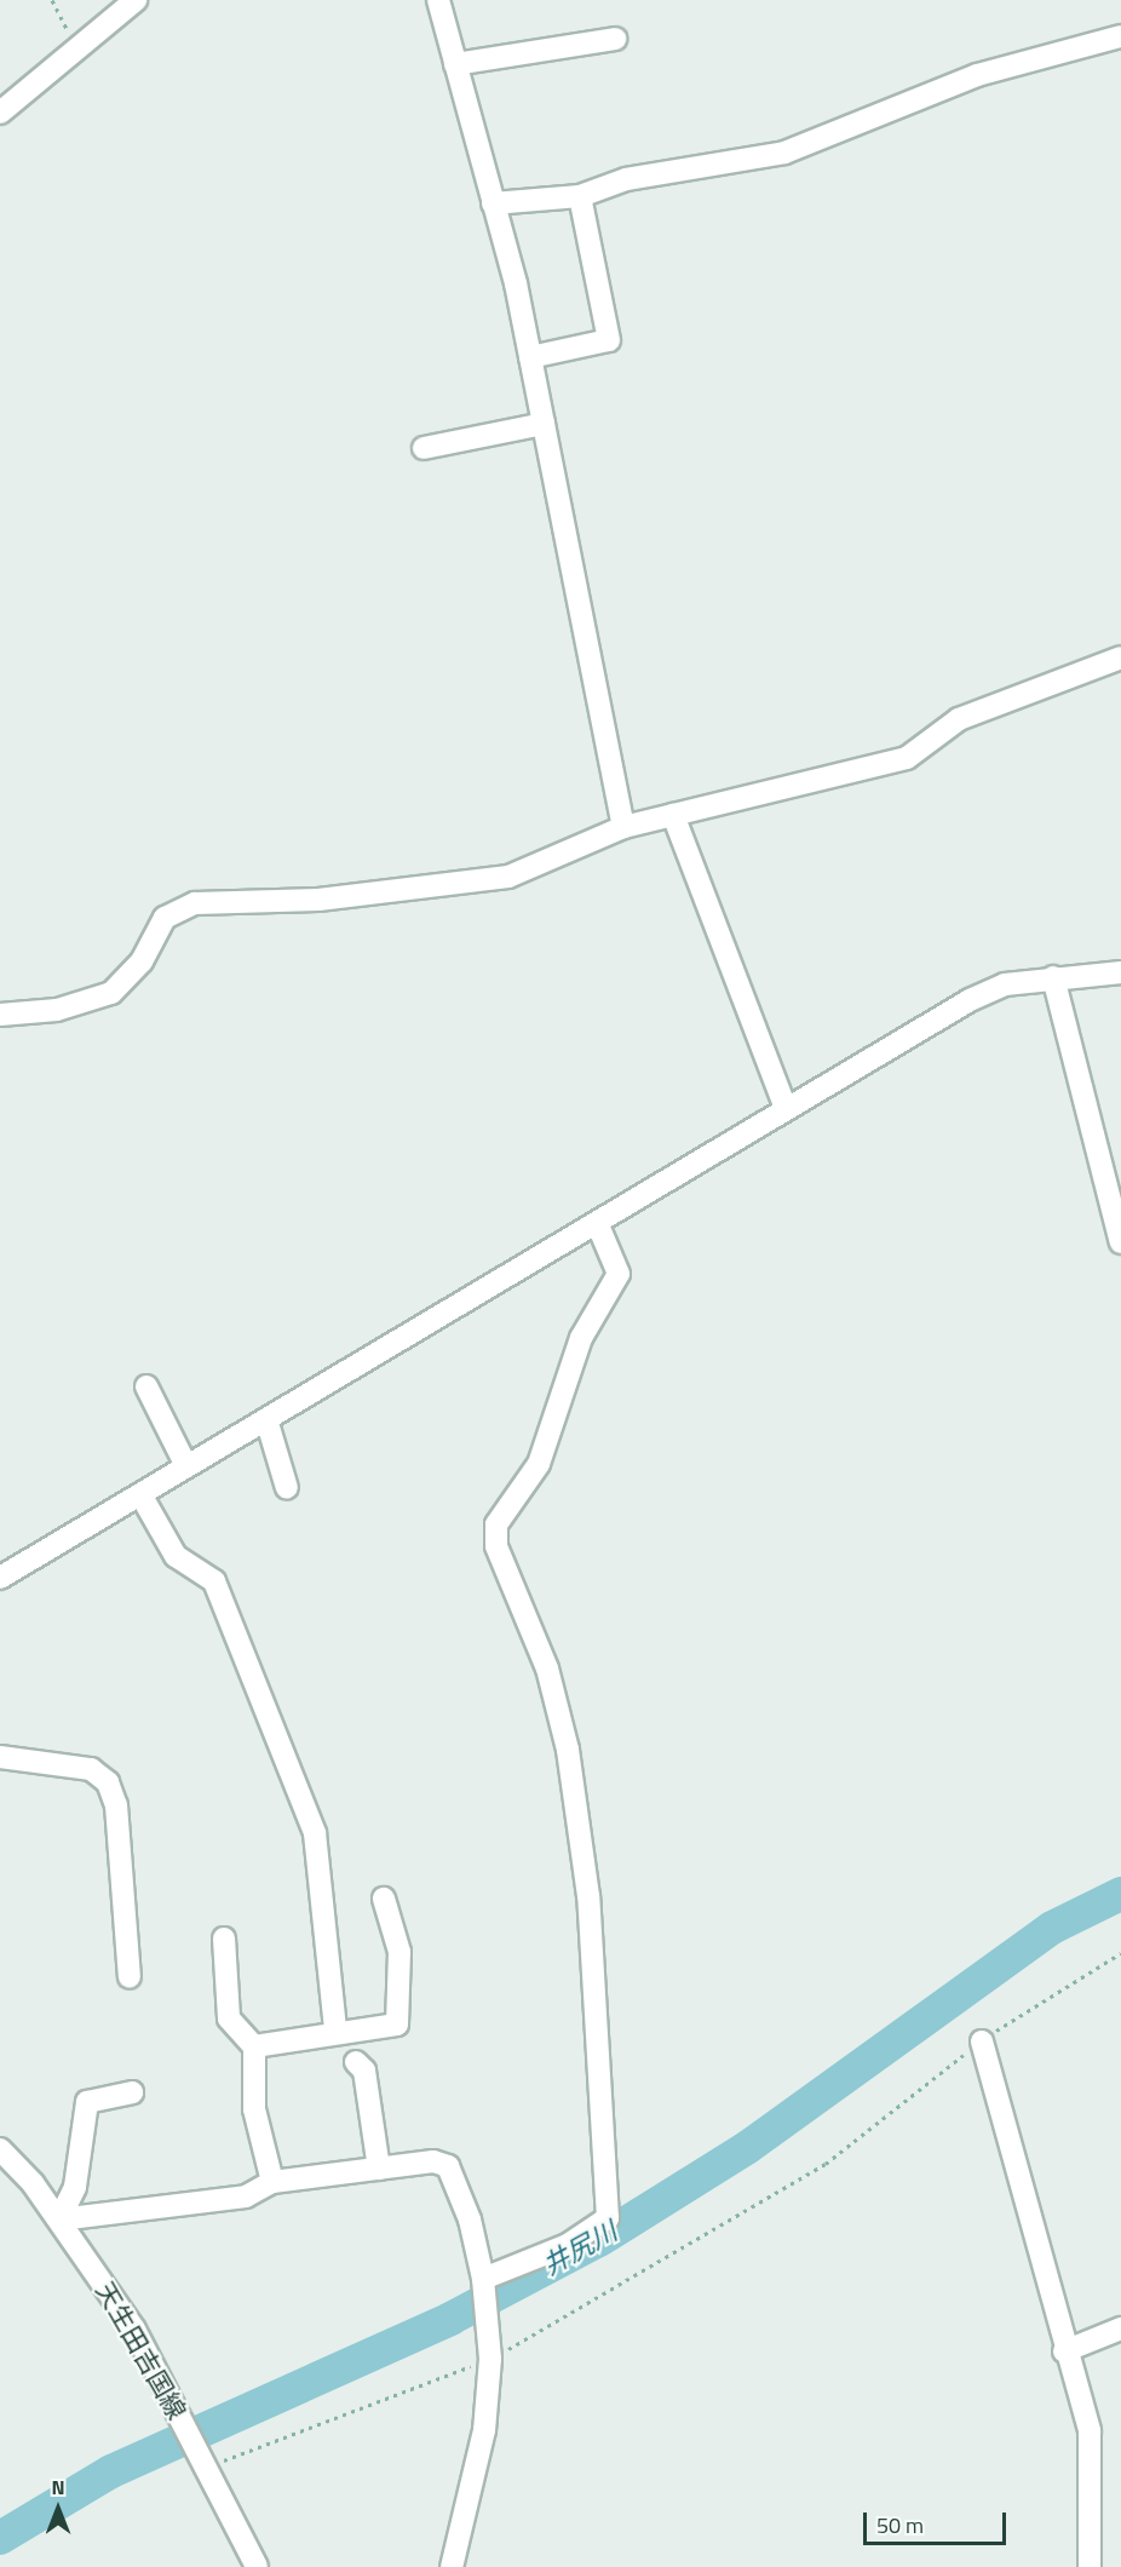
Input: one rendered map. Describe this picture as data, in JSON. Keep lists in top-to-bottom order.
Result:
{
  "streets": {
    "street": ["天生田吉国線"]
  },
  "water": ["井尻川"],
  "scale_bar": "50 m",
  "north": "top"
}
